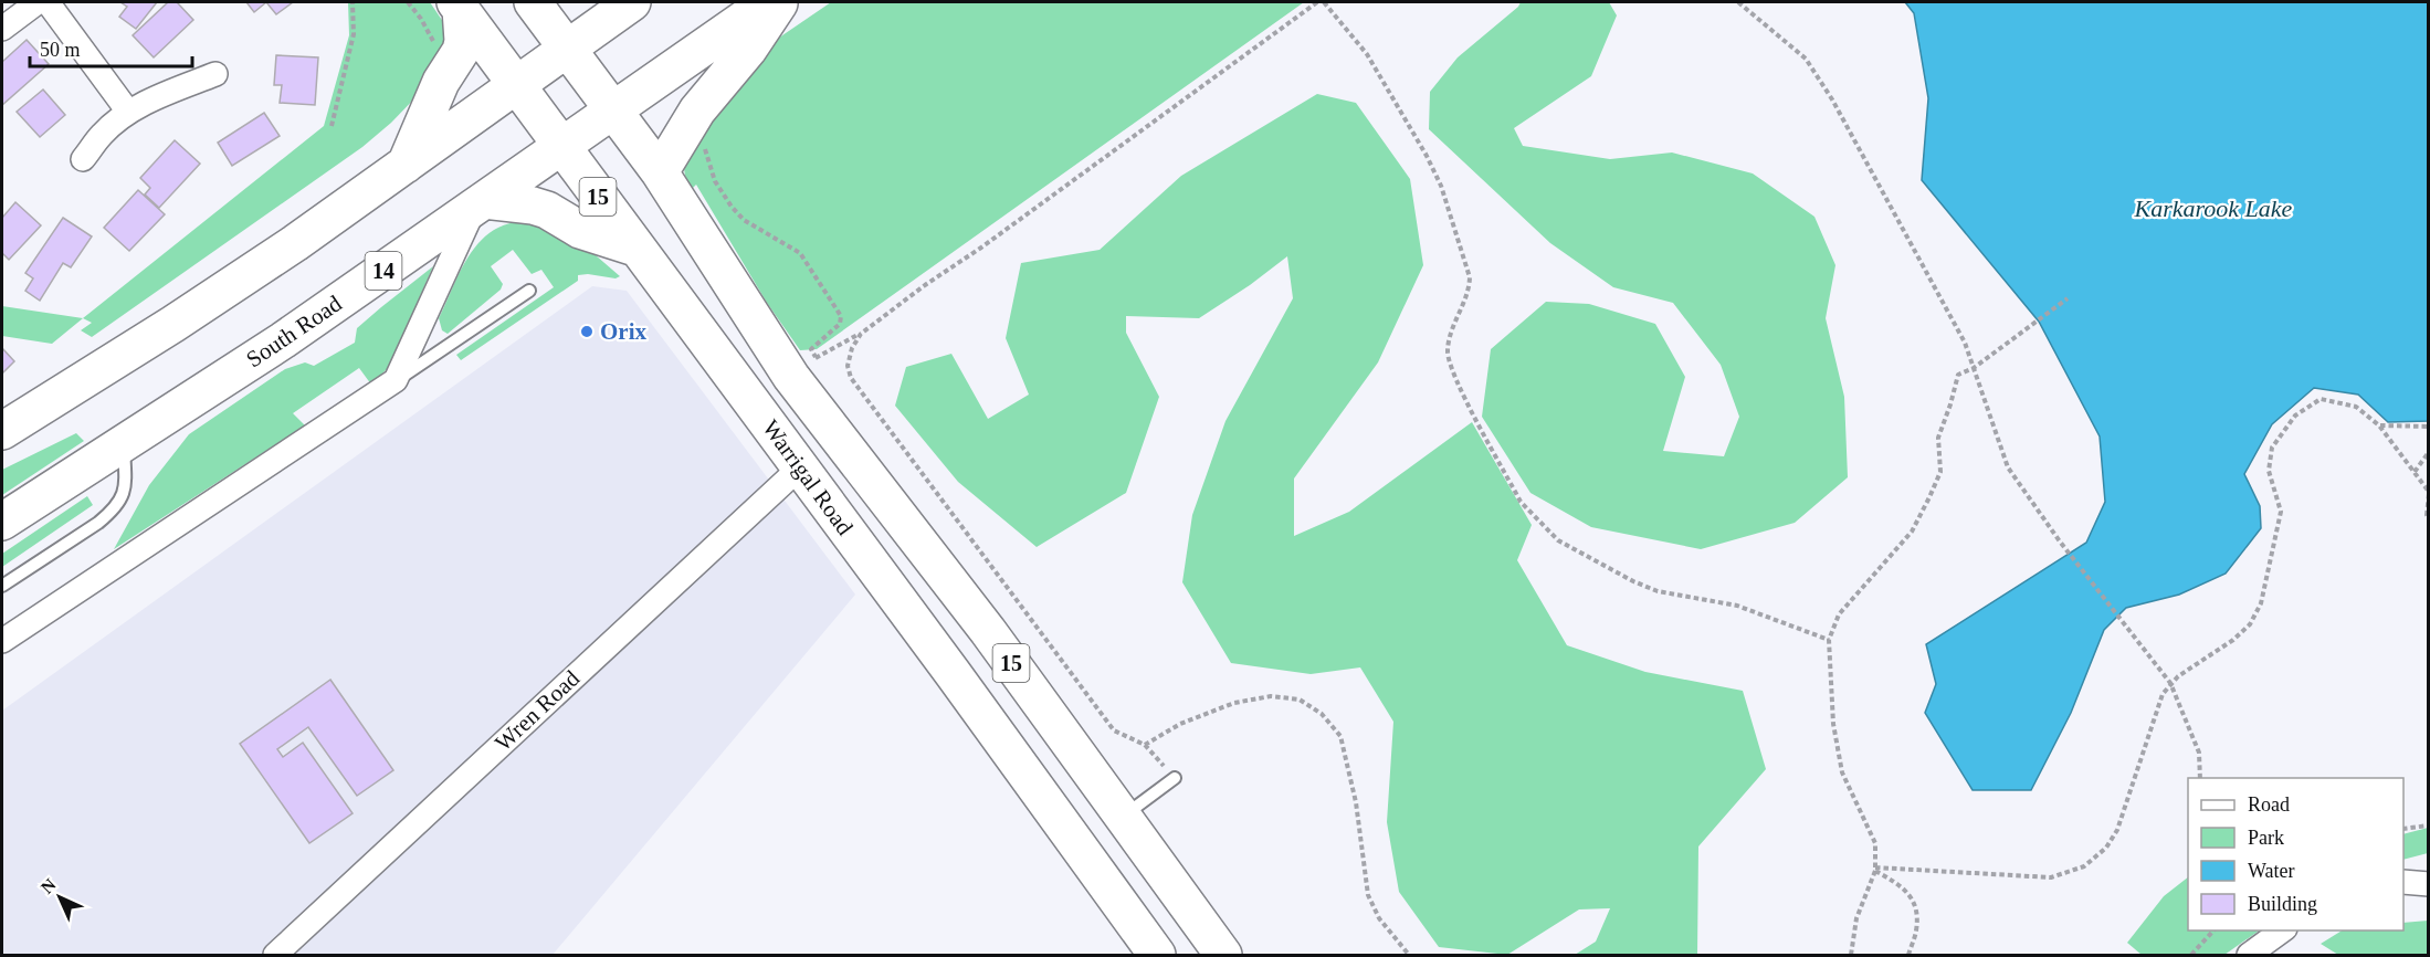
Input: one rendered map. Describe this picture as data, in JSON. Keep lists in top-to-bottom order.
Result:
{
  "streets": {
    "highway": [
      "15",
      "14",
      "South Road",
      "Warrigal Road"
    ],
    "street": ["Wren Road"]
  },
  "crossings": [
    ["14", "South Road"],
    ["14", "Warrigal Road"],
    ["South Road", "Warrigal Road"],
    ["Warrigal Road", "Wren Road"]
  ],
  "water": ["Karkarook Lake"],
  "places": ["Orix"],
  "legend": [
    "Road",
    "Park",
    "Water",
    "Building"
  ],
  "scale_bar": "50 m",
  "north": "top left"
}
